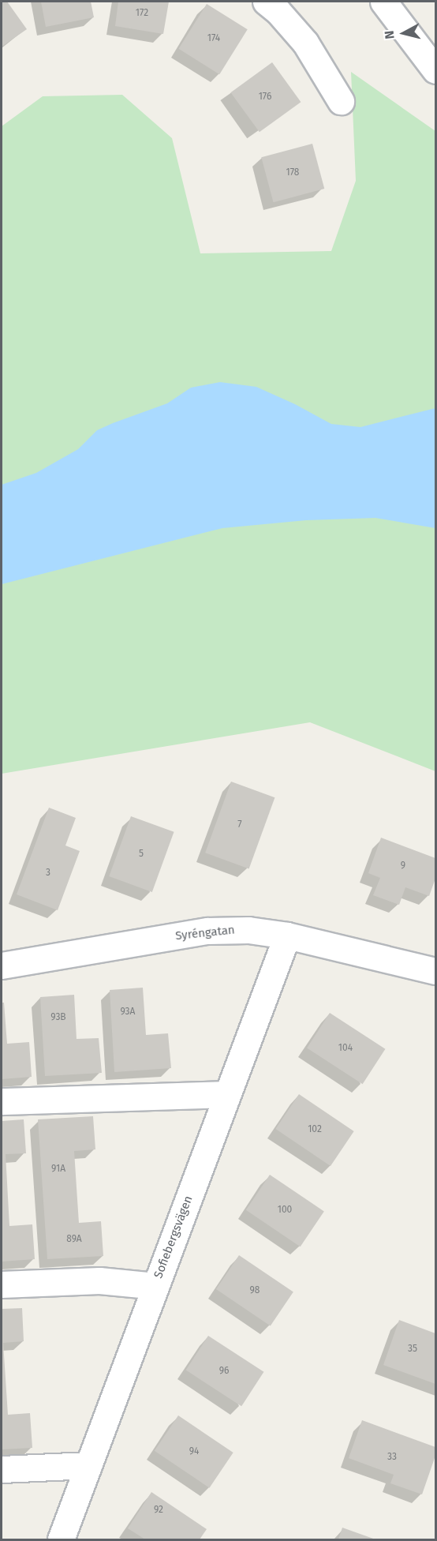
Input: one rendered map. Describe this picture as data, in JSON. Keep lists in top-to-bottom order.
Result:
{
  "streets": {
    "street": ["Syréngatan", "Sofiebergsvägen"]
  },
  "crossings": [
    ["Syréngatan", "Sofiebergsvägen"]
  ],
  "house_numbers": [
    "172",
    "174",
    "176",
    "178",
    "7",
    "5",
    "9",
    "3",
    "93A",
    "93B",
    "104",
    "102",
    "91A",
    "100",
    "89A",
    "98",
    "35",
    "96",
    "94",
    "33",
    "92"
  ],
  "north": "left"
}
